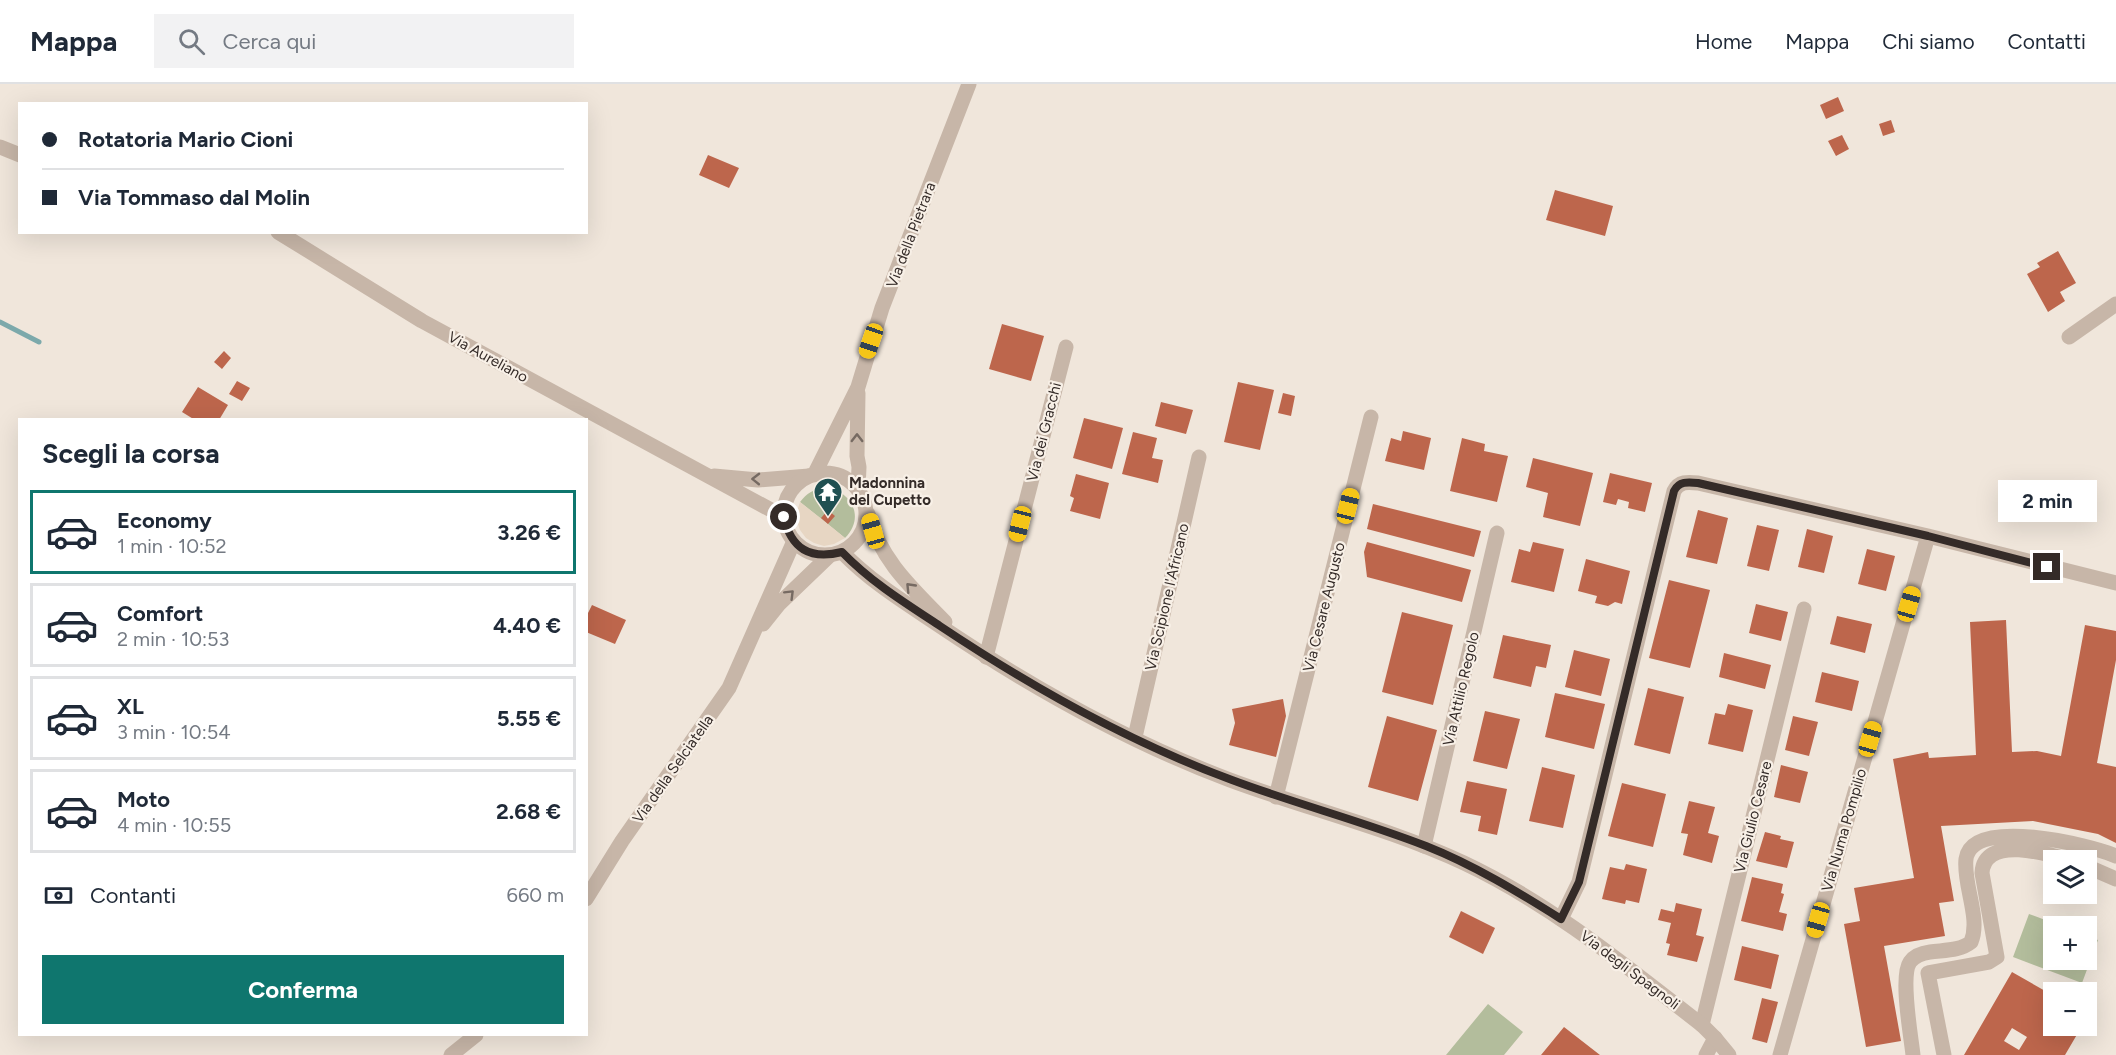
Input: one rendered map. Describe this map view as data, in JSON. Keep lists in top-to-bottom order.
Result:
{
  "streets": {
    "street": [
      "Via della Pietrara",
      "Via Aureliano",
      "Via dei Gracchi",
      "Via Scipione l'Africano",
      "Via Cesare Augusto",
      "Via Attilio Regolo",
      "Via della Selciatella",
      "Via Giulio Cesare",
      "Via Numa Pompilio",
      "Via degli Spagnoli"
    ]
  },
  "crossings": [
    ["Via della Pietrara", "Via Aureliano"],
    ["Via della Pietrara", "Via della Selciatella"],
    ["Via Aureliano", "Via della Selciatella"],
    ["Via dei Gracchi", "Via degli Spagnoli"],
    ["Via Scipione l'Africano", "Via degli Spagnoli"],
    ["Via Cesare Augusto", "Via degli Spagnoli"],
    ["Via Attilio Regolo", "Via degli Spagnoli"],
    ["Via Giulio Cesare", "Via degli Spagnoli"]
  ],
  "places": {
    "temple": ["Madonnina del Cupetto"]
  },
  "page": {
    "header": "Mappa",
    "search": "Cerca qui",
    "nav": [
      "Home",
      "Mappa",
      "Chi siamo",
      "Contatti"
    ],
    "banner": ["Rotatoria Mario Cioni", "Via Tommaso dal Molin"],
    "heading": "Scegli la corsa",
    "bubble": "2 min",
    "list": [
      {
        "name": "Economy",
        "note": "1 min · 10:52",
        "value": "3.26 €"
      },
      {
        "name": "Comfort",
        "note": "2 min · 10:53",
        "value": "4.40 €"
      },
      {
        "name": "XL",
        "note": "3 min · 10:54",
        "value": "5.55 €"
      },
      {
        "name": "Moto",
        "note": "4 min · 10:55",
        "value": "2.68 €"
      }
    ],
    "map_buttons": ["+", "−"],
    "pay": ["Contanti", "660 m"],
    "buttons": "Conferma"
  }
}
